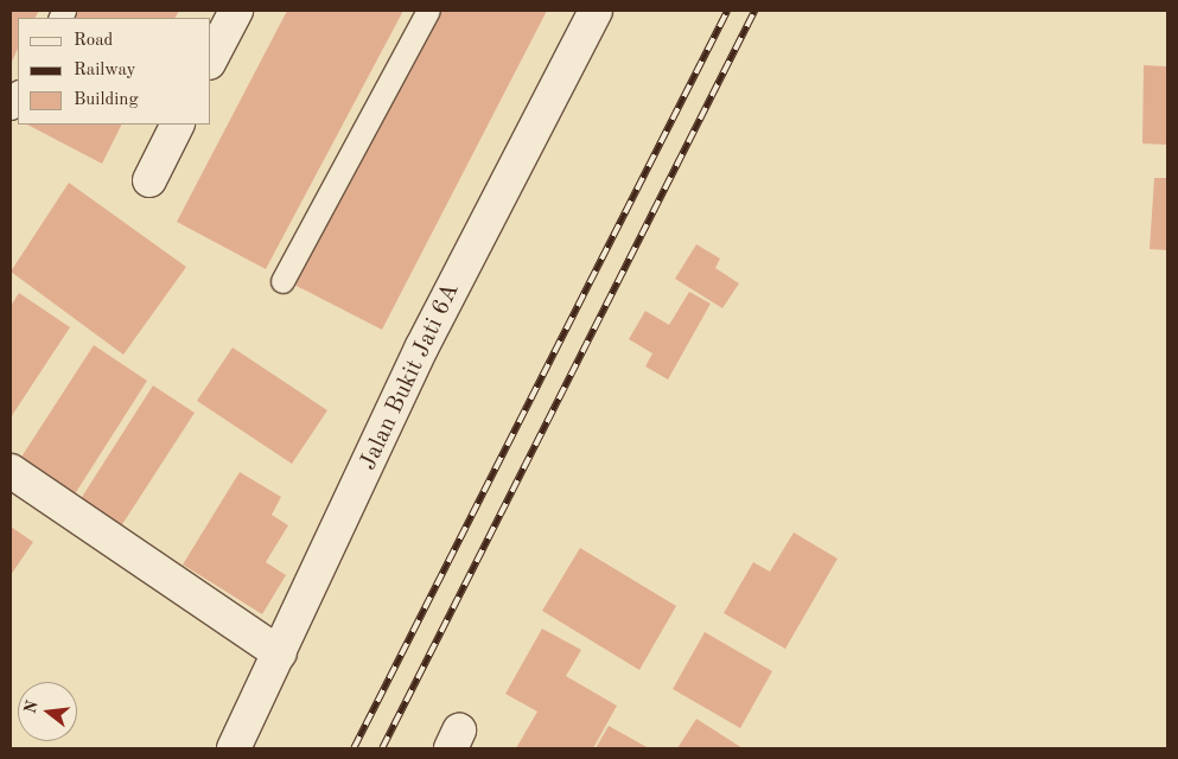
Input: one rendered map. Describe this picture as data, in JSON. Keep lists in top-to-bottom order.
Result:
{
  "streets": {
    "street": ["Jalan Bukit Jati 6A"]
  },
  "legend": ["Road", "Railway", "Building"],
  "north": "left"
}
